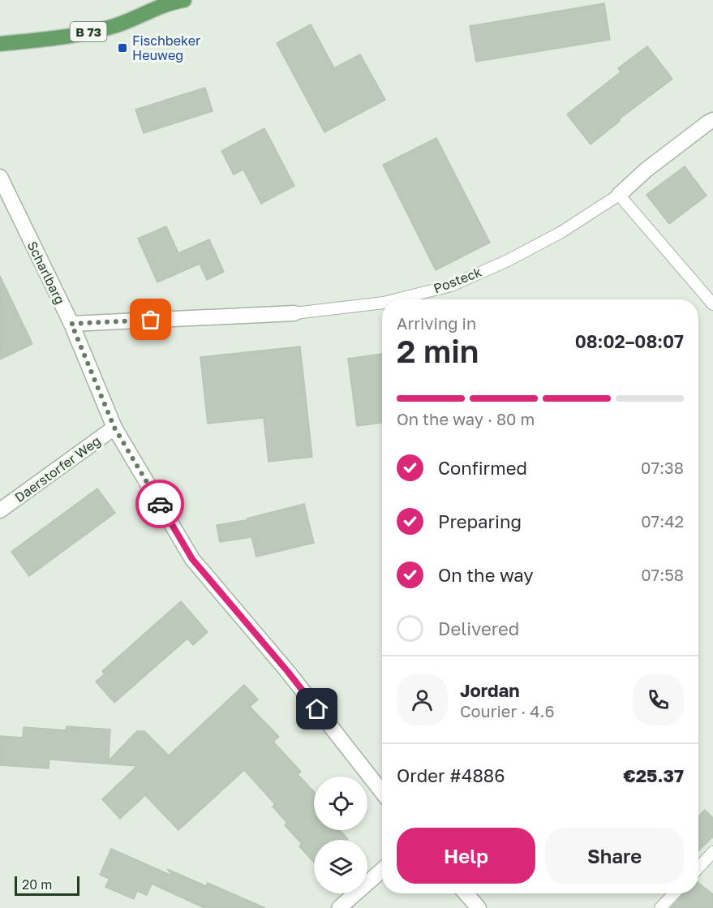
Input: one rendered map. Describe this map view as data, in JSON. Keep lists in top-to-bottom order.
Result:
{
  "streets": {
    "main road": ["B 73"],
    "street": ["Scharlbarg", "Posteck", "Daerstorfer Weg"]
  },
  "crossings": [
    ["Scharlbarg", "Posteck"],
    ["Scharlbarg", "Daerstorfer Weg"]
  ],
  "places": {
    "transit": ["Fischbeker Heuweg"]
  },
  "scale_bar": "20 m",
  "page": {
    "heading": ["2 min", "Arriving in", "08:02–08:07"],
    "panel": [
      "Jordan",
      "Courier · 4.6",
      "Order #4886",
      "€25.37"
    ],
    "bar": "On the way · 80 m",
    "list": [
      ["Confirmed", "07:38"],
      ["Preparing", "07:42"],
      ["On the way", "07:58"],
      "Delivered"
    ],
    "buttons": ["Help", "Share"],
    "scale": "20 m"
  }
}
